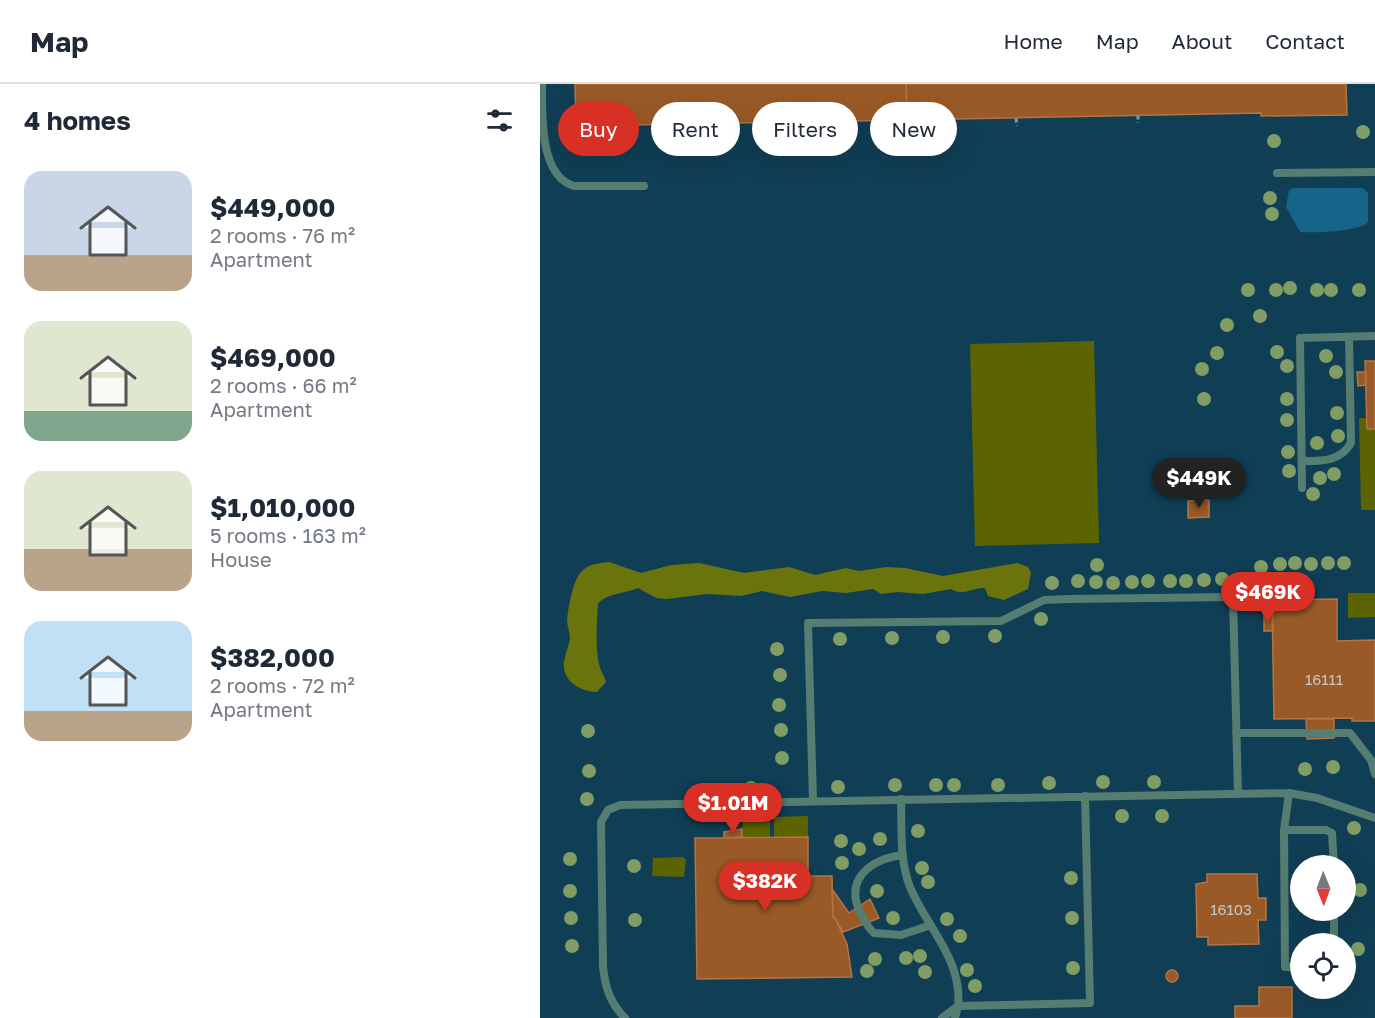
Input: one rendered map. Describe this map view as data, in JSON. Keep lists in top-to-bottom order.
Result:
{
  "house_numbers": ["16111", "16103"],
  "north": "bottom",
  "page": {
    "header": "Map",
    "nav": [
      "Home",
      "Map",
      "About",
      "Contact"
    ],
    "heading": "4 homes",
    "chip": [
      "Buy",
      "Rent",
      "Filters",
      "New"
    ],
    "list": [
      {
        "name": "$449,000",
        "note": "2 rooms · 76 m² · Apartment"
      },
      {
        "name": "$469,000",
        "note": "2 rooms · 66 m² · Apartment"
      },
      {
        "name": "$1,010,000",
        "note": "5 rooms · 163 m² · House"
      },
      {
        "name": "$382,000",
        "note": "2 rooms · 72 m² · Apartment"
      }
    ],
    "price": [
      "$449K",
      "$469K",
      "$1.01M",
      "$382K"
    ]
  }
}
